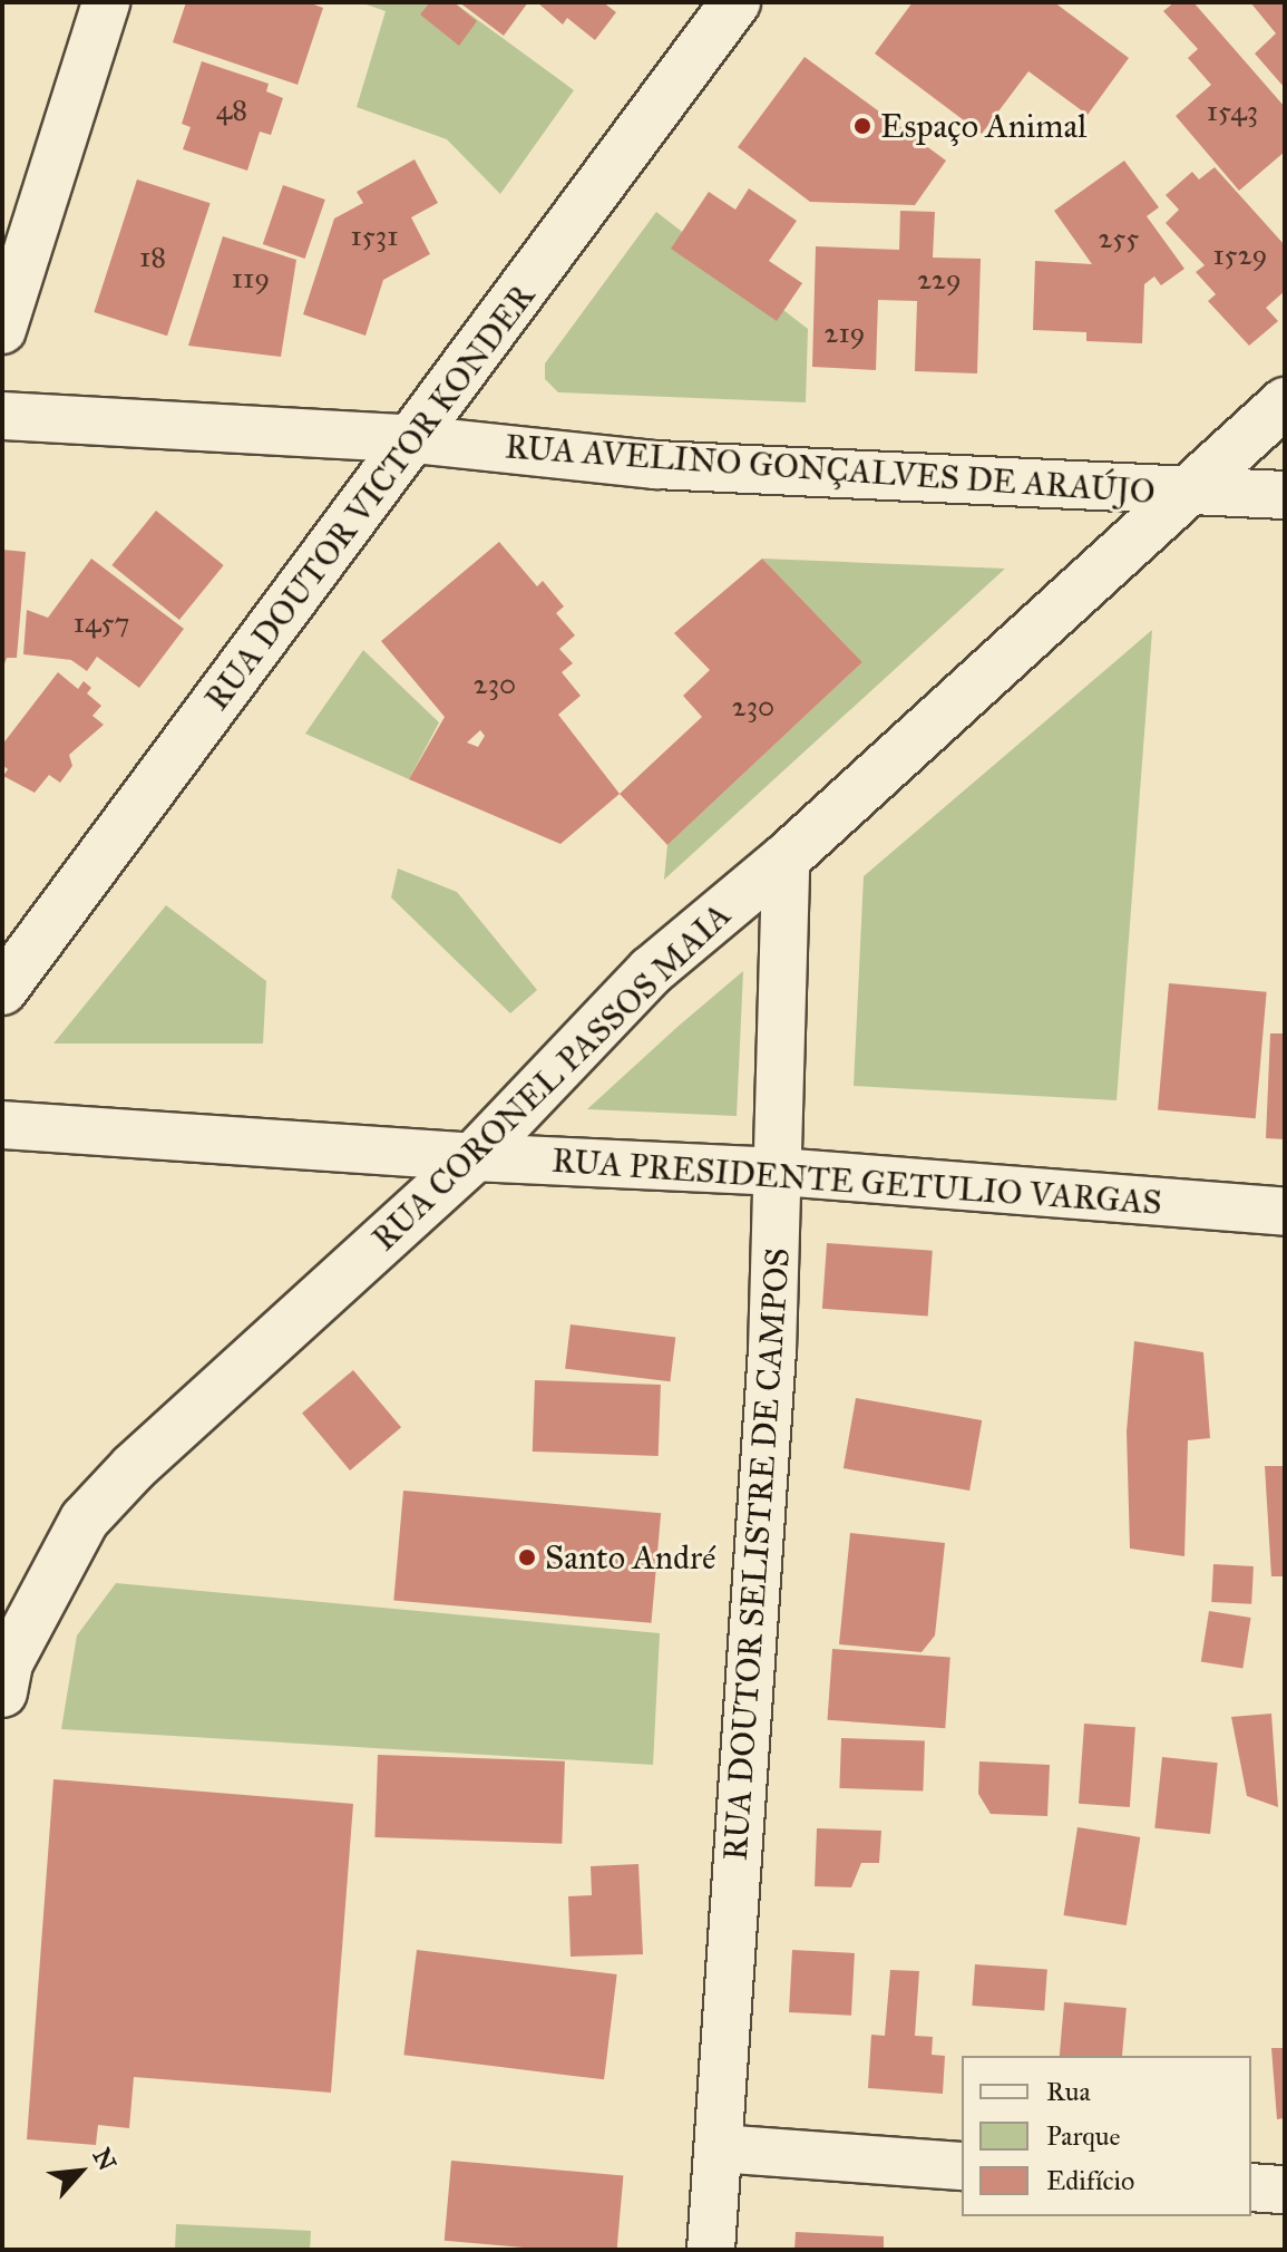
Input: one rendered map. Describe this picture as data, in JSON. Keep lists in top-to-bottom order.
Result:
{
  "streets": {
    "main road": ["RUA DOUTOR VICTOR KONDER", "RUA CORONEL PASSOS MAIA"],
    "street": ["RUA AVELINO GONÇALVES DE ARAÚJO", "RUA PRESIDENTE GETULIO VARGAS", "RUA DOUTOR SELISTRE DE CAMPOS"]
  },
  "crossings": [
    ["RUA AVELINO GONÇALVES DE ARAÚJO", "RUA DOUTOR VICTOR KONDER"],
    ["RUA AVELINO GONÇALVES DE ARAÚJO", "RUA CORONEL PASSOS MAIA"],
    ["RUA CORONEL PASSOS MAIA", "RUA PRESIDENTE GETULIO VARGAS"],
    ["RUA CORONEL PASSOS MAIA", "RUA DOUTOR SELISTRE DE CAMPOS"],
    ["RUA PRESIDENTE GETULIO VARGAS", "RUA DOUTOR SELISTRE DE CAMPOS"]
  ],
  "places": ["Espaço Animal", "Santo André"],
  "house_numbers": [
    "48",
    "1543",
    "1531",
    "255",
    "1529",
    "18",
    "119",
    "229",
    "219",
    "1457",
    "230",
    "230"
  ],
  "legend": ["Rua", "Parque", "Edifício"],
  "north": "top right"
}
